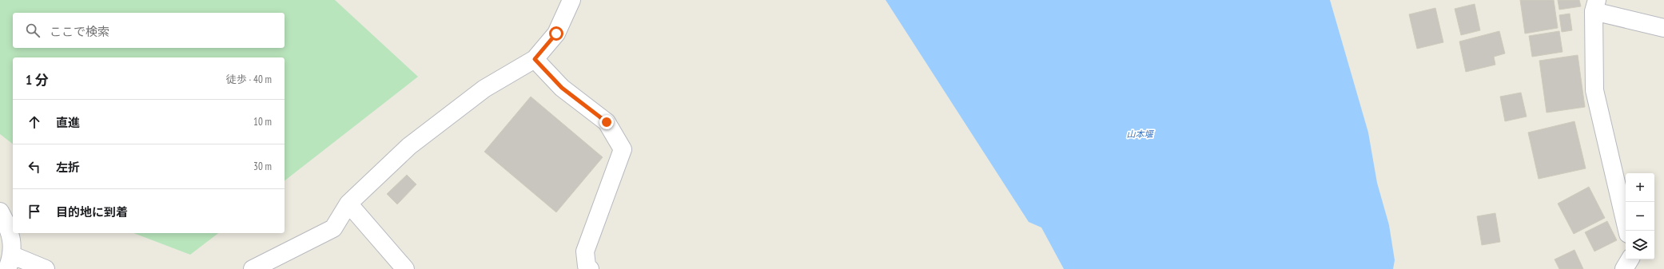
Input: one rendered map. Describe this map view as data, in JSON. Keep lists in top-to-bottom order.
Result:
{
  "water": ["山本堰"],
  "page": {
    "search": "ここで検索",
    "heading": ["1 分", "徒歩 · 40 m"],
    "list": [
      ["直進", "10 m"],
      ["左折", "30 m"],
      "目的地に到着"
    ],
    "map_buttons": ["+", "−"]
  }
}
